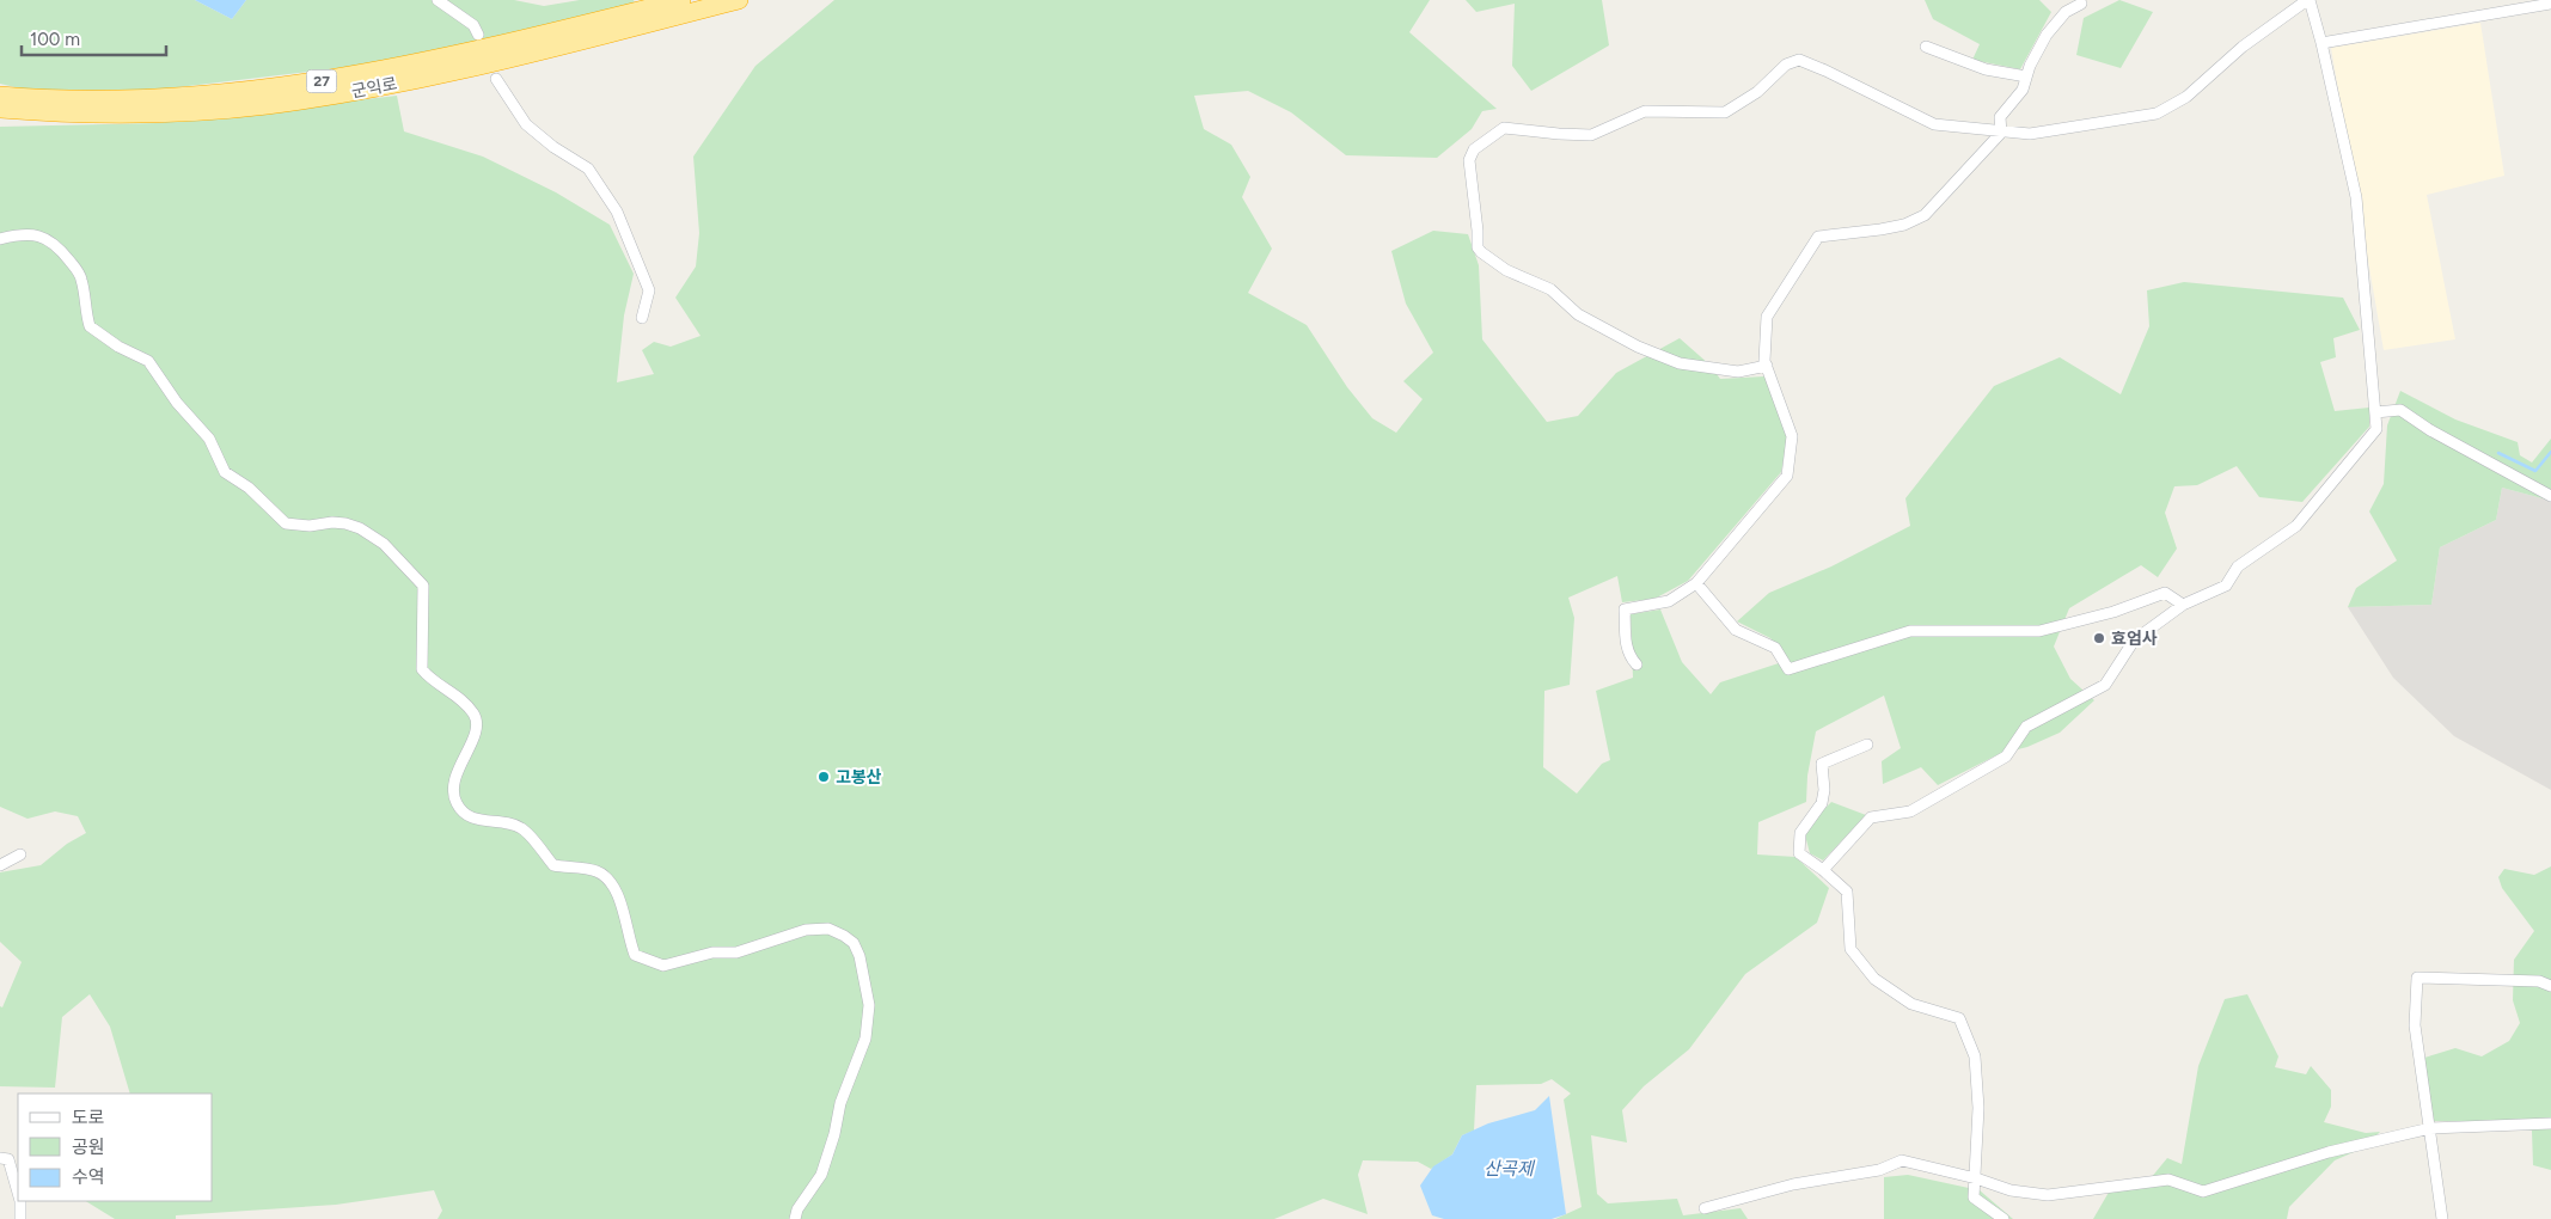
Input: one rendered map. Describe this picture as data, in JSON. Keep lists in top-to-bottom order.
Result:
{
  "streets": {
    "highway": ["27", "군익로"]
  },
  "water": ["산곡제"],
  "places": ["효엄사", "고봉산"],
  "legend": ["도로", "공원", "수역"],
  "scale_bar": "100 m"
}
